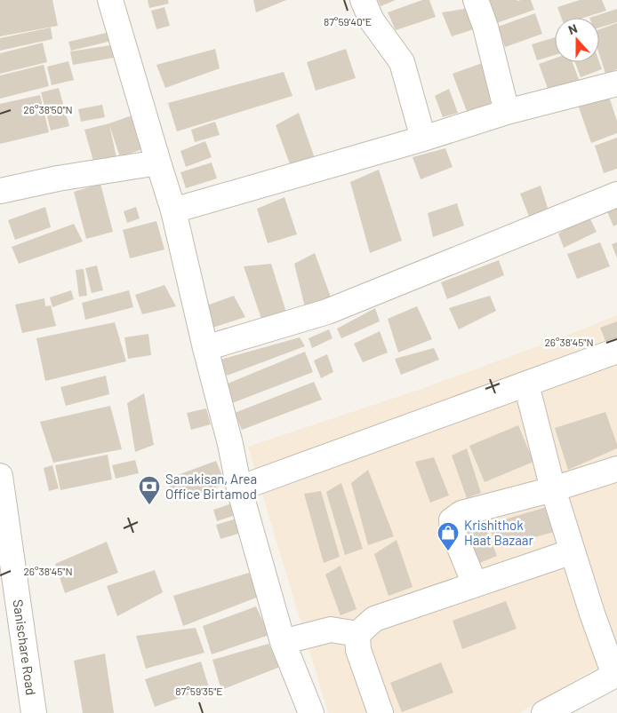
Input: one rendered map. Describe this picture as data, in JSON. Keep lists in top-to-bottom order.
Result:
{
  "streets": {
    "street": ["Sanischare Road"]
  },
  "places": {
    "bank": ["Sanakisan, Area Office Birtamod"],
    "shop": ["Krishithok Haat Bazaar"]
  },
  "north": "top",
  "coordinates": [
    "87°59'40\"E",
    "26°38'50\"N",
    "26°38'45\"N",
    "87°59'35\"E"
  ]
}
